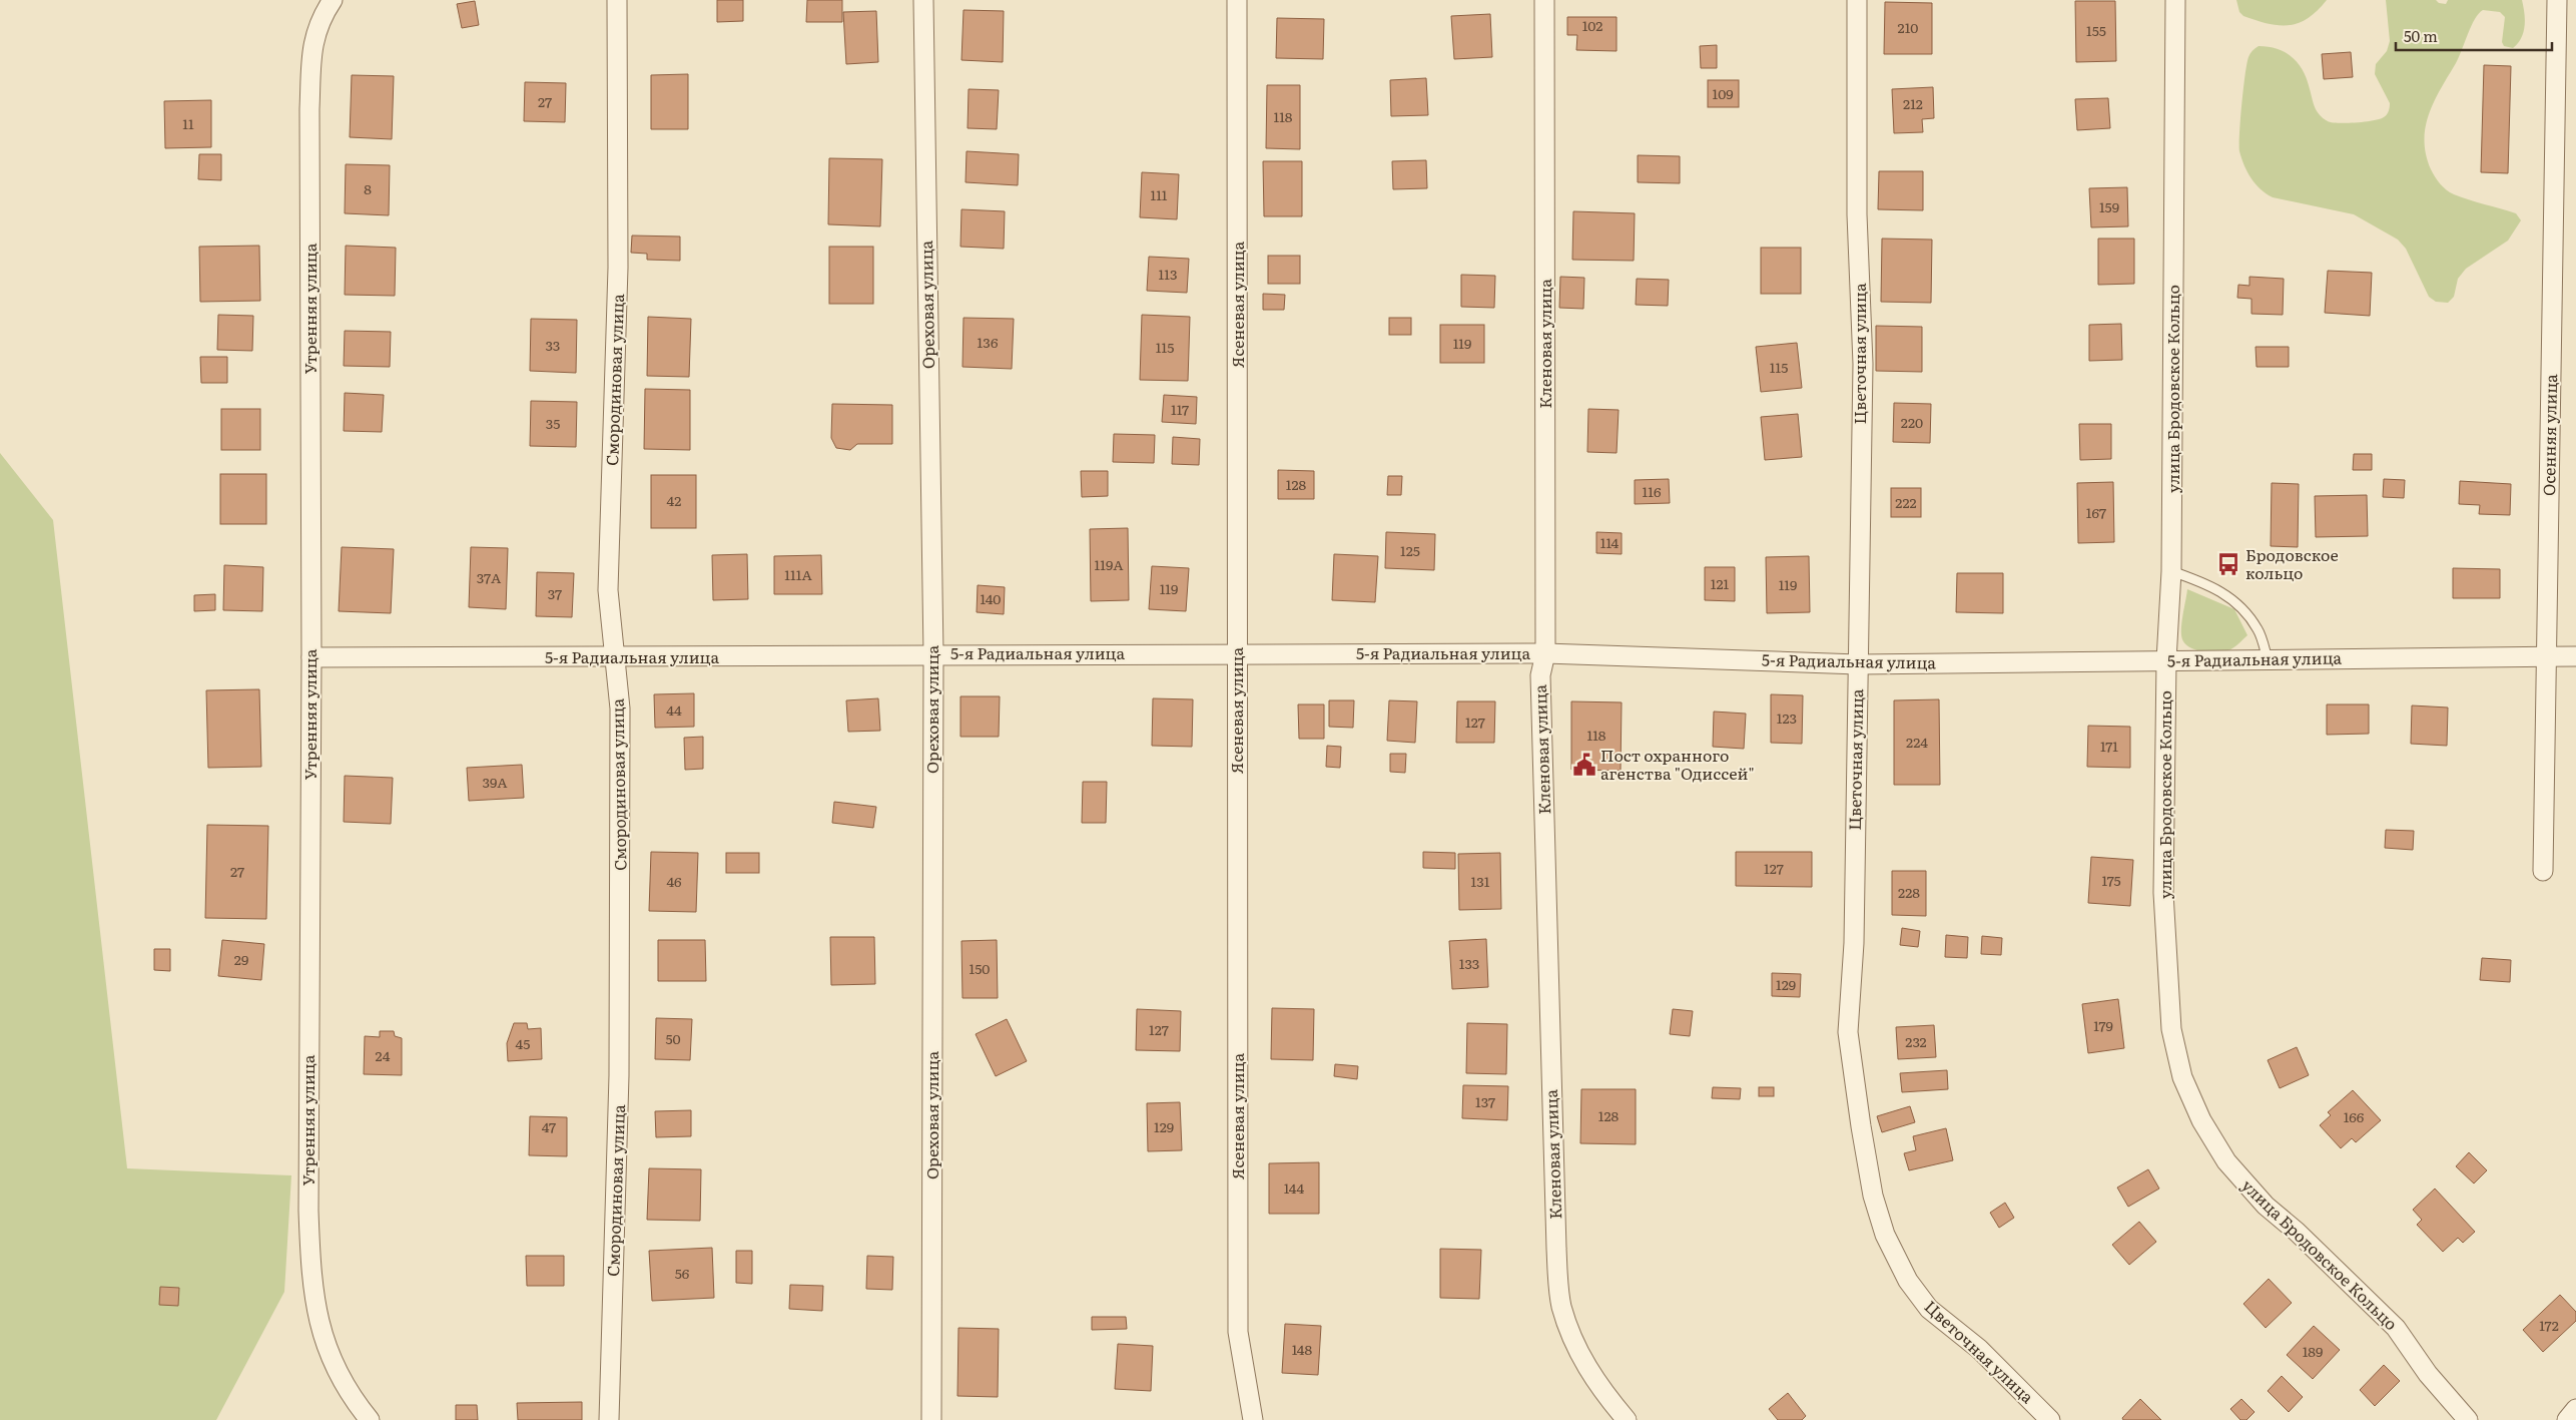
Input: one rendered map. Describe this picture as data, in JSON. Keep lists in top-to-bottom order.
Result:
{
  "streets": {
    "street": [
      "Ореховая улица",
      "Ясеневая улица",
      "Утренняя улица",
      "Кленовая улица",
      "Цветочная улица",
      "Смородиновая улица",
      "улица Бродовское Кольцо",
      "Осенняя улица",
      "5-я Радиальная улица"
    ]
  },
  "crossings": [
    ["Ореховая улица", "5-я Радиальная улица"],
    ["Ясеневая улица", "5-я Радиальная улица"],
    ["Утренняя улица", "5-я Радиальная улица"],
    ["Кленовая улица", "5-я Радиальная улица"],
    ["Цветочная улица", "5-я Радиальная улица"],
    ["Смородиновая улица", "5-я Радиальная улица"],
    ["улица Бродовское Кольцо", "5-я Радиальная улица"],
    ["Осенняя улица", "5-я Радиальная улица"]
  ],
  "places": {
    "bus stop": ["Бродовское кольцо"],
    "public building": ["Пост охранного агенства \"Одисcей\""]
  },
  "house_numbers": [
    "102",
    "210",
    "155",
    "109",
    "27",
    "212",
    "118",
    "11",
    "8",
    "111",
    "159",
    "113",
    "136",
    "119",
    "33",
    "115",
    "115",
    "117",
    "220",
    "35",
    "128",
    "116",
    "42",
    "222",
    "167",
    "114",
    "125",
    "119А",
    "111А",
    "37А",
    "121",
    "119",
    "119",
    "37",
    "140",
    "44",
    "123",
    "127",
    "118",
    "224",
    "171",
    "39А",
    "127",
    "27",
    "175",
    "46",
    "131",
    "228",
    "29",
    "133",
    "150",
    "129",
    "179",
    "127",
    "50",
    "232",
    "45",
    "24",
    "137",
    "128",
    "166",
    "47",
    "129",
    "144",
    "56",
    "172",
    "148",
    "189"
  ],
  "scale_bar": "50 m"
}
